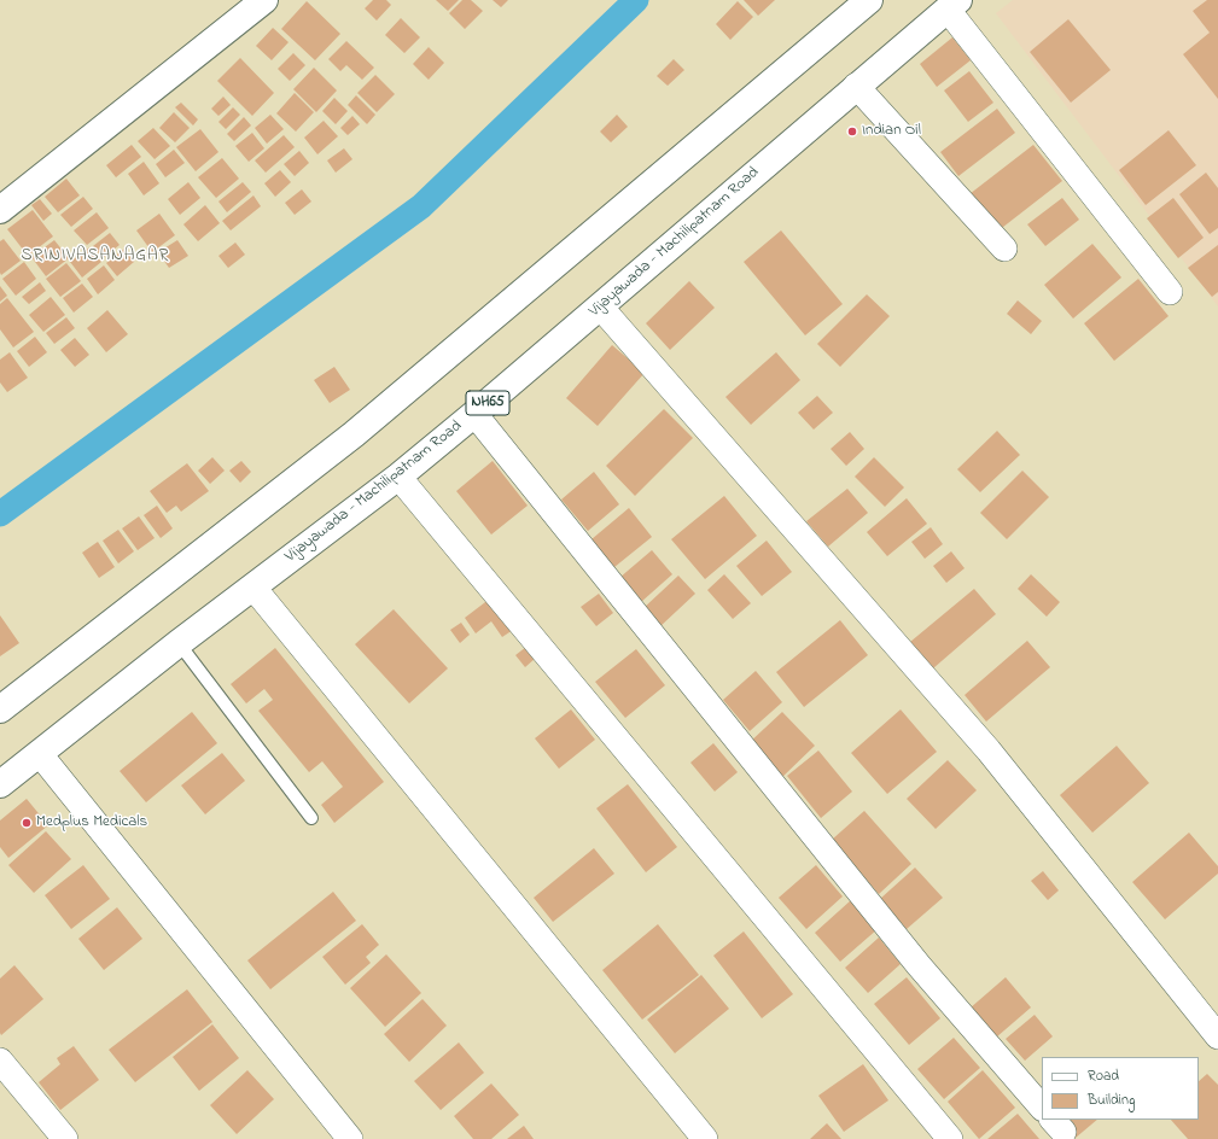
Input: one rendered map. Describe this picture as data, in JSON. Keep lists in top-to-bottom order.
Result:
{
  "streets": {
    "main road": ["Vijayawada - Machilipatnam Road", "NH65"]
  },
  "districts": ["SRINIVASANAGAR"],
  "places": ["Indian Oil", "Medplus Medicals"],
  "legend": ["Road", "Building"]
}
